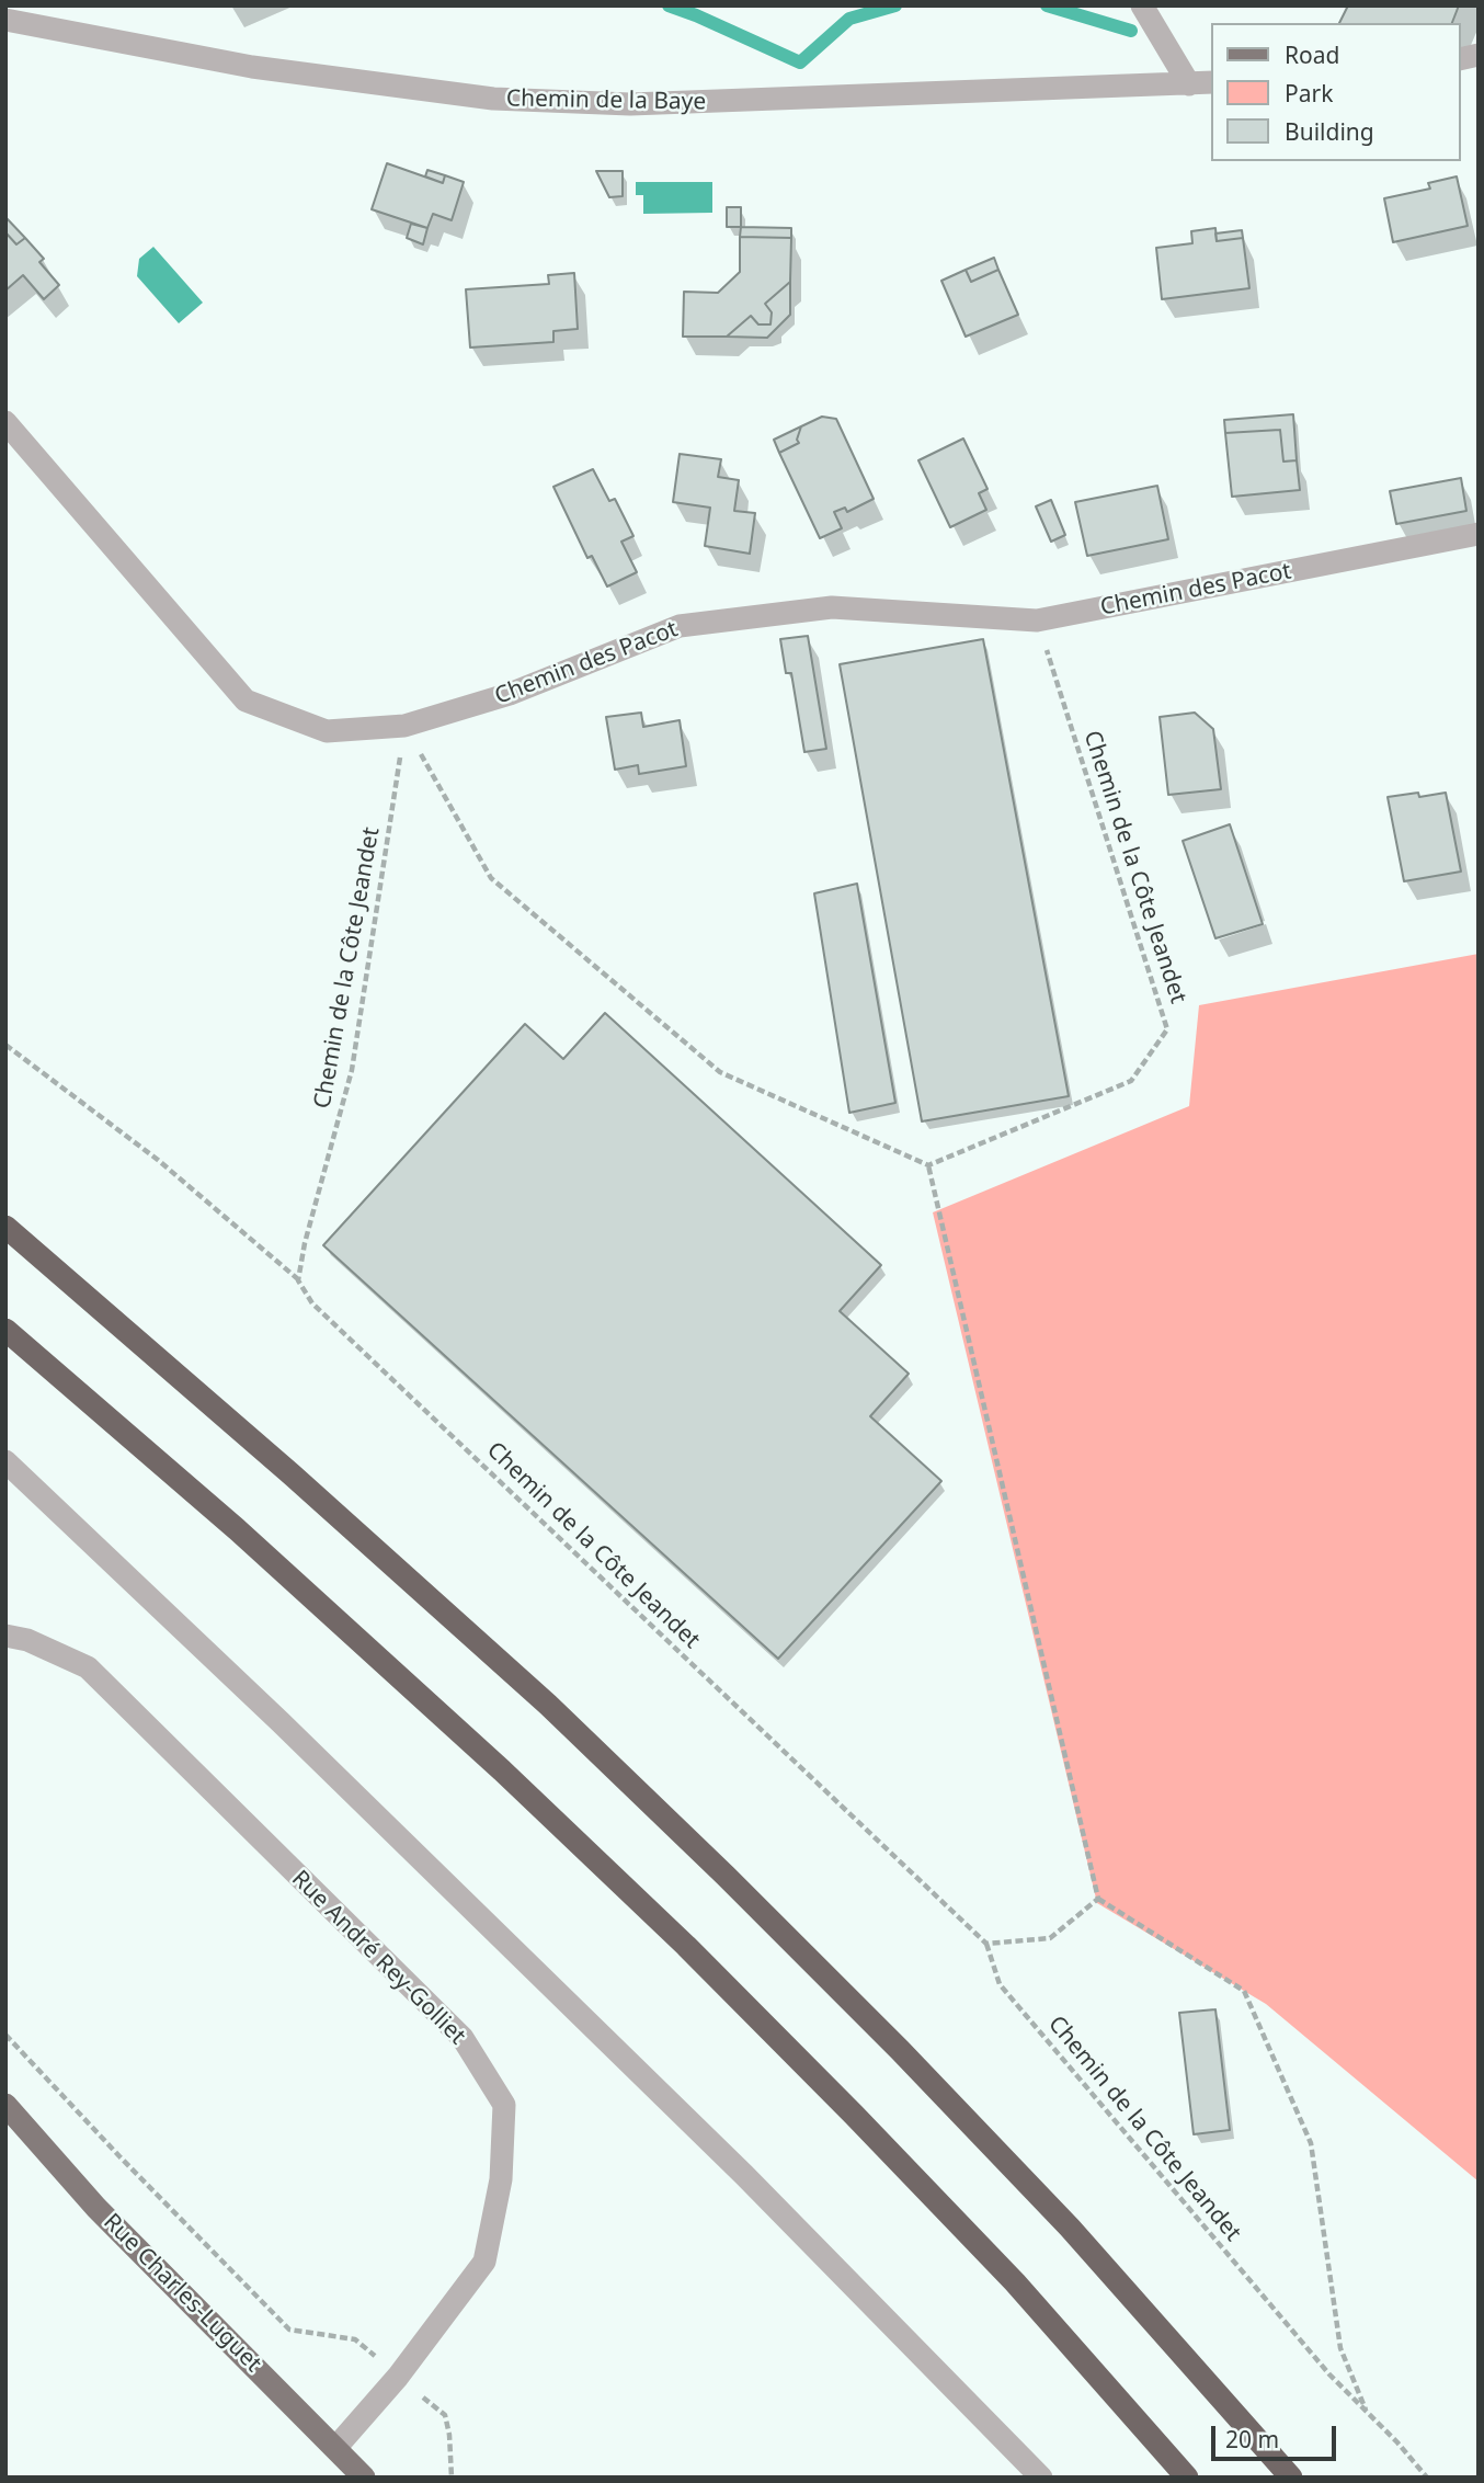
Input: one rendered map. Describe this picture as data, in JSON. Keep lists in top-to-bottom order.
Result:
{
  "streets": {
    "main road": ["Rue Charles-Luguet"],
    "street": ["Chemin de la Baye", "Chemin des Pacot", "Rue André Rey-Golliet"],
    "path": ["Chemin de la Côte Jeandet"]
  },
  "crossings": [
    ["Chemin des Pacot", "Chemin de la Côte Jeandet"],
    ["Rue André Rey-Golliet", "Rue Charles-Luguet"]
  ],
  "legend": ["Road", "Park", "Building"],
  "scale_bar": "20 m"
}
